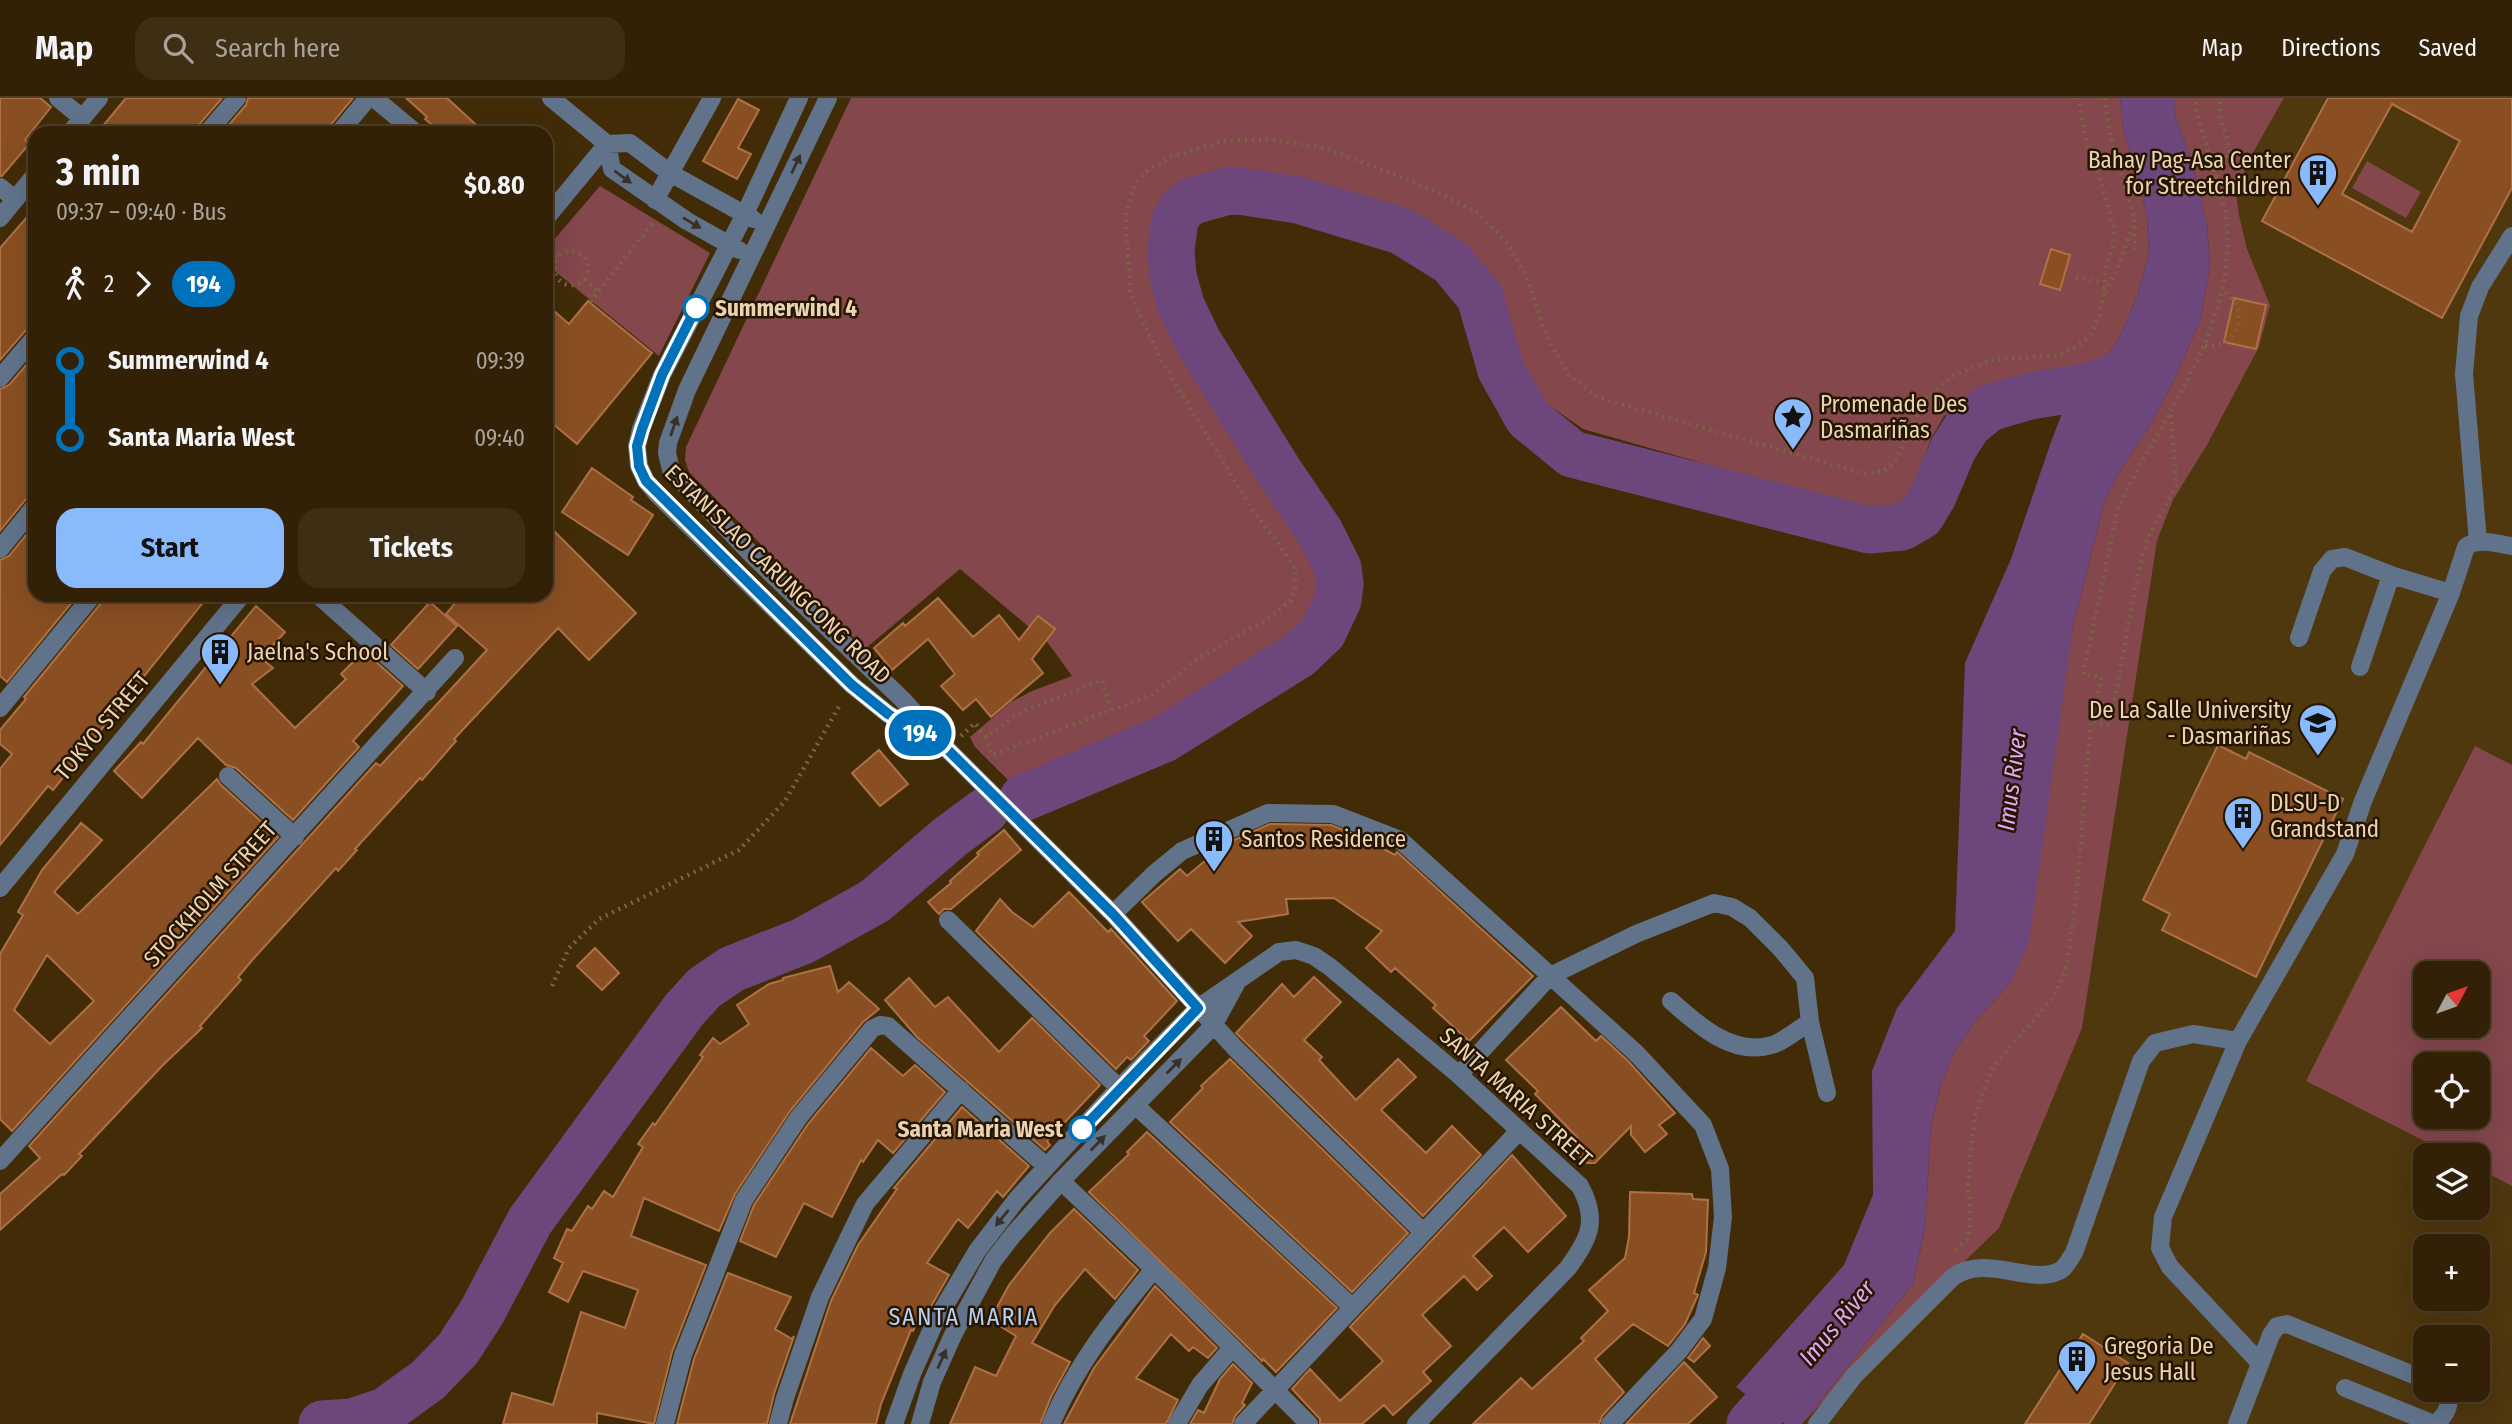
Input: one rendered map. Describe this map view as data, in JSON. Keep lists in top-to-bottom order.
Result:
{
  "streets": {
    "street": [
      "ESTANISLAO CARUNGCONG ROAD",
      "TOKYO STREET",
      "STOCKHOLM STREET",
      "SANTA MARIA STREET"
    ]
  },
  "crossings": [
    ["ESTANISLAO CARUNGCONG ROAD", "SANTA MARIA STREET"]
  ],
  "districts": ["SANTA MARIA"],
  "water": ["Imus River"],
  "places": {
    "building": [
      "Bahay Pag-Asa Center for Streetchildren",
      "Jaelna's School",
      "DLSU-D Grandstand",
      "Santos Residence",
      "Gregoria De Jesus Hall"
    ],
    "other": ["Summerwind 4", "Santa Maria West"],
    "place": ["Promenade Des Dasmariñas"],
    "school or university": ["De La Salle University - Dasmariñas"]
  },
  "lines": ["bus line 194"],
  "north": "top right",
  "page": {
    "header": "Map",
    "search": "Search here",
    "nav": ["Map", "Directions", "Saved"],
    "on_map": "194",
    "heading": ["3 min", "09:37 – 09:40 · Bus", "$0.80"],
    "legs": ["2", "194"],
    "list": [
      {
        "name": "Summerwind 4",
        "value": "09:39"
      },
      {
        "name": "Santa Maria West",
        "value": "09:40"
      }
    ],
    "buttons": ["Start", "Tickets"],
    "map_buttons": ["+", "−"]
  }
}
